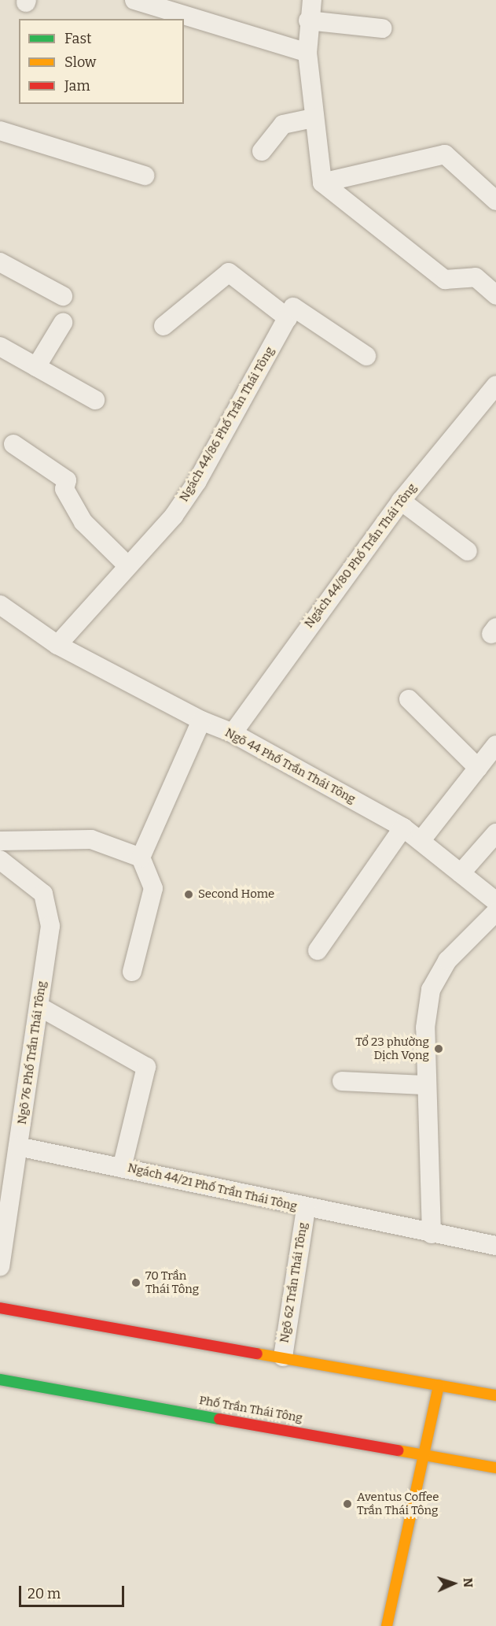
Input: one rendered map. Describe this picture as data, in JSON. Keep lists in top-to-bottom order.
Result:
{
  "streets": {
    "main road": ["Phố Trần Thái Tông"],
    "lane": [
      "Ngách 44/86 Phố Trần Thái Tông",
      "Ngách 44/80 Phố Trần Thái Tông",
      "Ngõ 44 Phố Trần Thái Tông",
      "Ngõ 76 Phố Trần Thái Tông",
      "Ngách 44/21 Phố Trần Thái Tông",
      "Ngõ 62 Trần Thái Tông"
    ]
  },
  "crossings": [
    ["Ngách 44/86 Phố Trần Thái Tông", "Ngõ 44 Phố Trần Thái Tông"],
    ["Ngách 44/80 Phố Trần Thái Tông", "Ngõ 44 Phố Trần Thái Tông"],
    ["Ngõ 76 Phố Trần Thái Tông", "Ngách 44/21 Phố Trần Thái Tông"],
    ["Ngách 44/21 Phố Trần Thái Tông", "Ngõ 62 Trần Thái Tông"]
  ],
  "places": [
    "Second Home",
    "Tổ 23 phường Dịch Vọng",
    "70 Trần Thái Tông",
    "Aventus Coffee Trần Thái Tông"
  ],
  "legend": ["Fast", "Slow", "Jam"],
  "scale_bar": "20 m",
  "north": "right"
}
